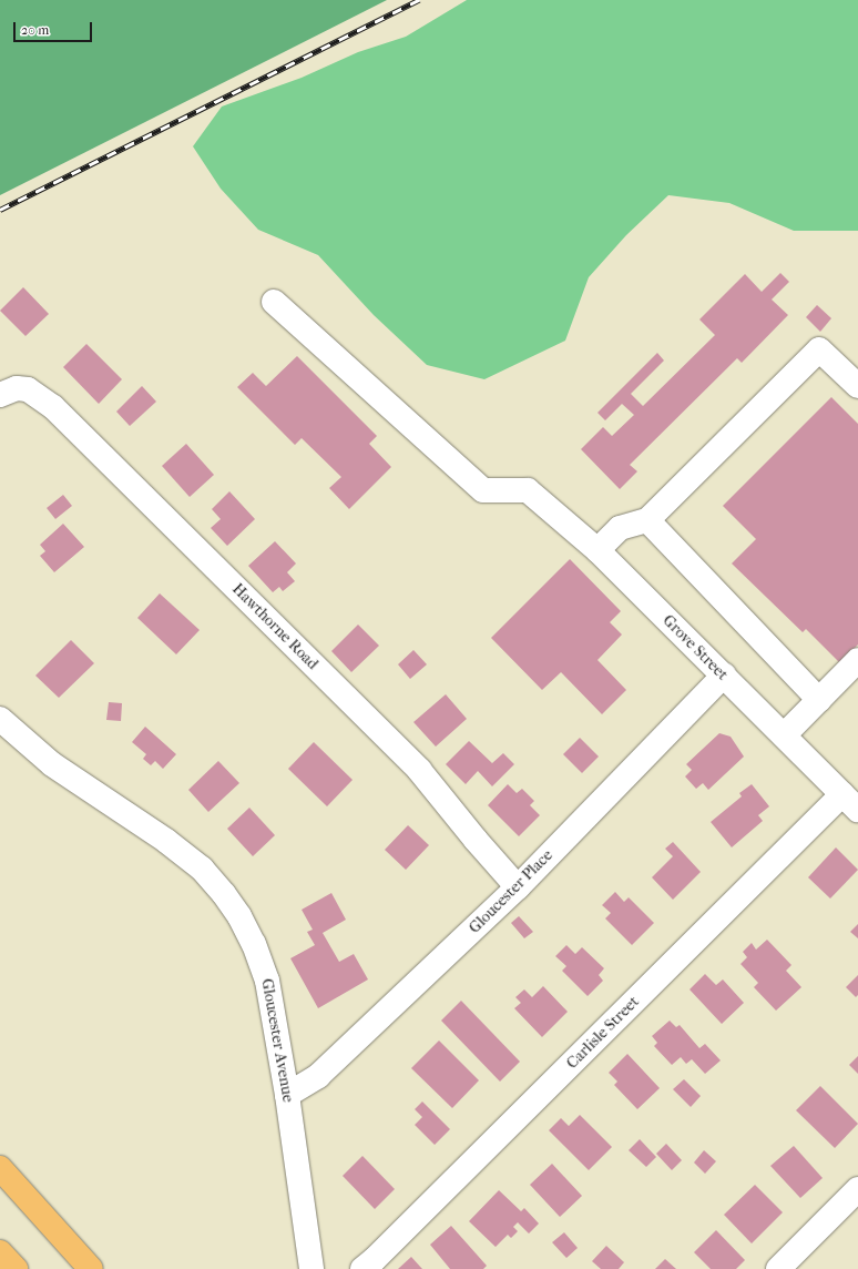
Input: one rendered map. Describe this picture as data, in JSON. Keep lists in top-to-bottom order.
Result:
{
  "streets": {
    "street": [
      "Hawthorne Road",
      "Grove Street",
      "Gloucester Place",
      "Carlisle Street",
      "Gloucester Avenue"
    ]
  },
  "crossings": [
    ["Hawthorne Road", "Gloucester Place"],
    ["Grove Street", "Gloucester Place"],
    ["Grove Street", "Carlisle Street"],
    ["Gloucester Place", "Gloucester Avenue"]
  ],
  "scale_bar": "20 m"
}
